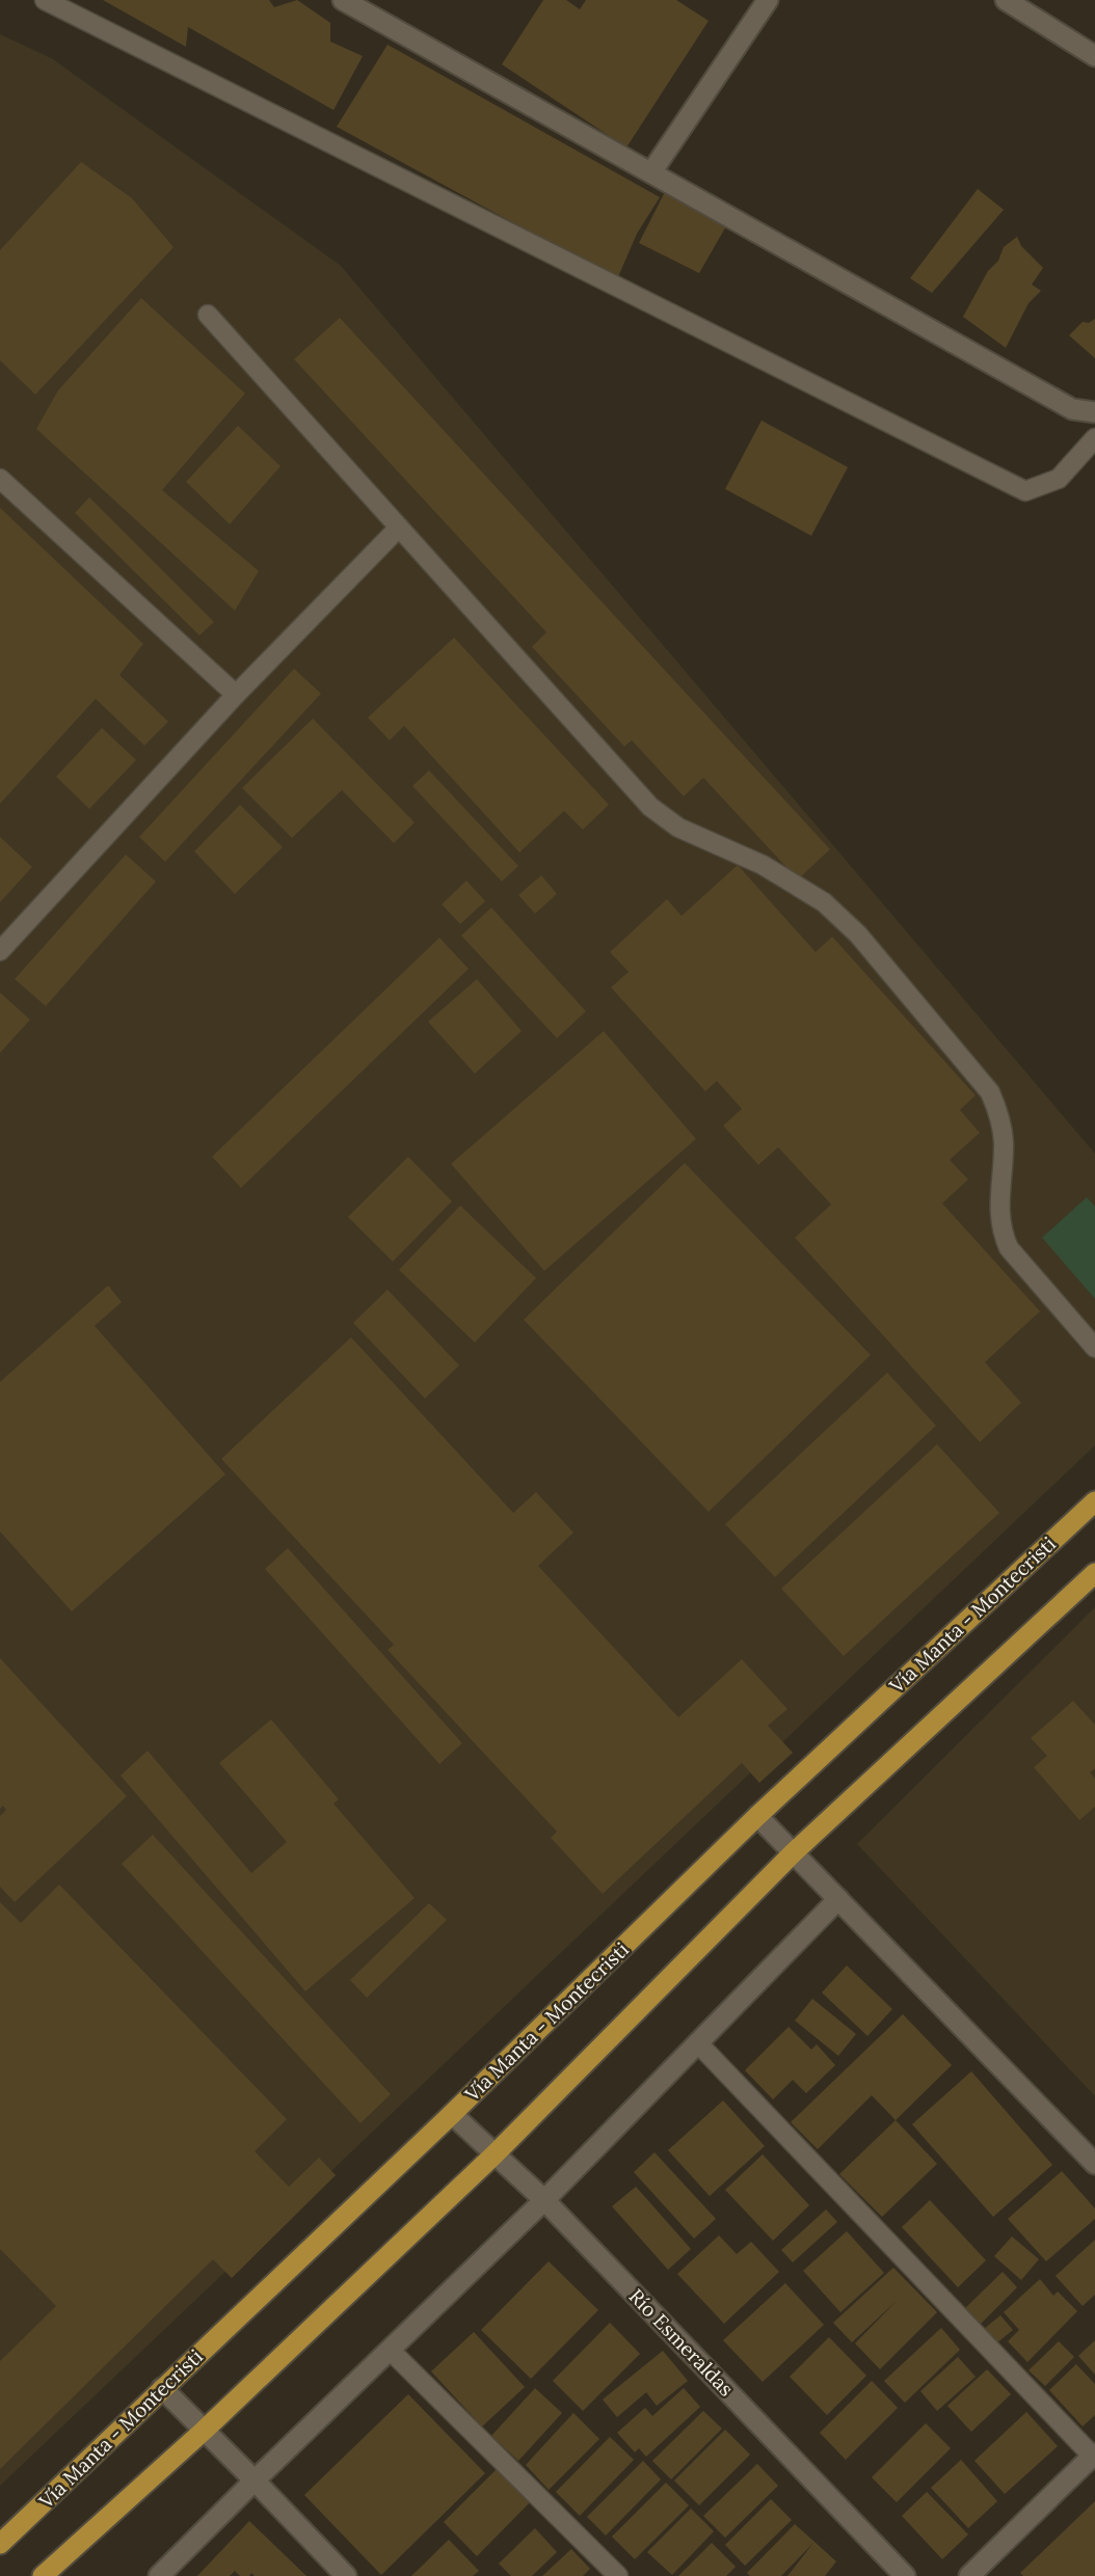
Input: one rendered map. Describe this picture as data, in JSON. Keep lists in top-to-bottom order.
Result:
{
  "streets": {
    "main road": ["Vía Manta - Montecristi"],
    "street": ["Río Esmeraldas"]
  },
  "crossings": [
    ["Vía Manta - Montecristi", "Río Esmeraldas"]
  ]
}
